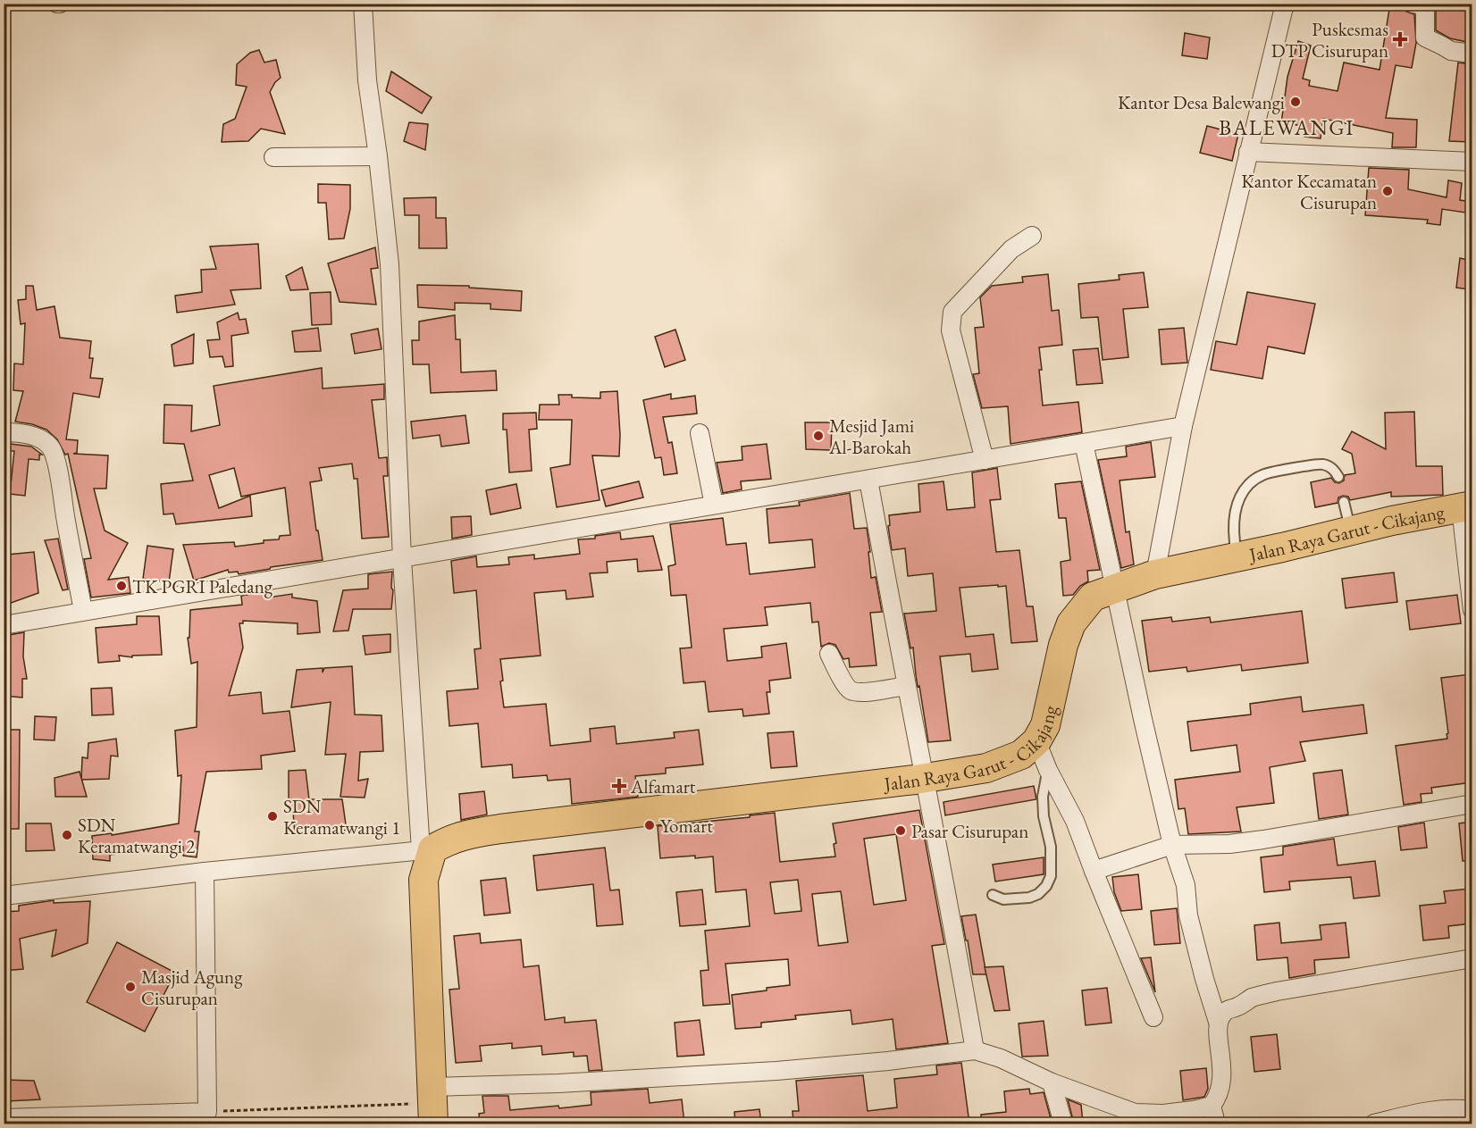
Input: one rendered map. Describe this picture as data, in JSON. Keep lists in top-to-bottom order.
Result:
{
  "streets": {
    "main road": ["Jalan Raya Garut - Cikajang"]
  },
  "districts": ["BALEWANGI"],
  "places": {
    "health": ["Puskesmas DTP Cisurupan", "Alfamart"],
    "other": [
      "Kantor Desa Balewangi",
      "Kantor Kecamatan Cisurupan",
      "Mesjid Jami Al-Barokah",
      "TK PGRI Paledang",
      "SDN Keramatwangi 1",
      "Yomart",
      "Pasar Cisurupan",
      "SDN Keramatwangi 2",
      "Masjid Agung Cisurupan"
    ]
  }
}
